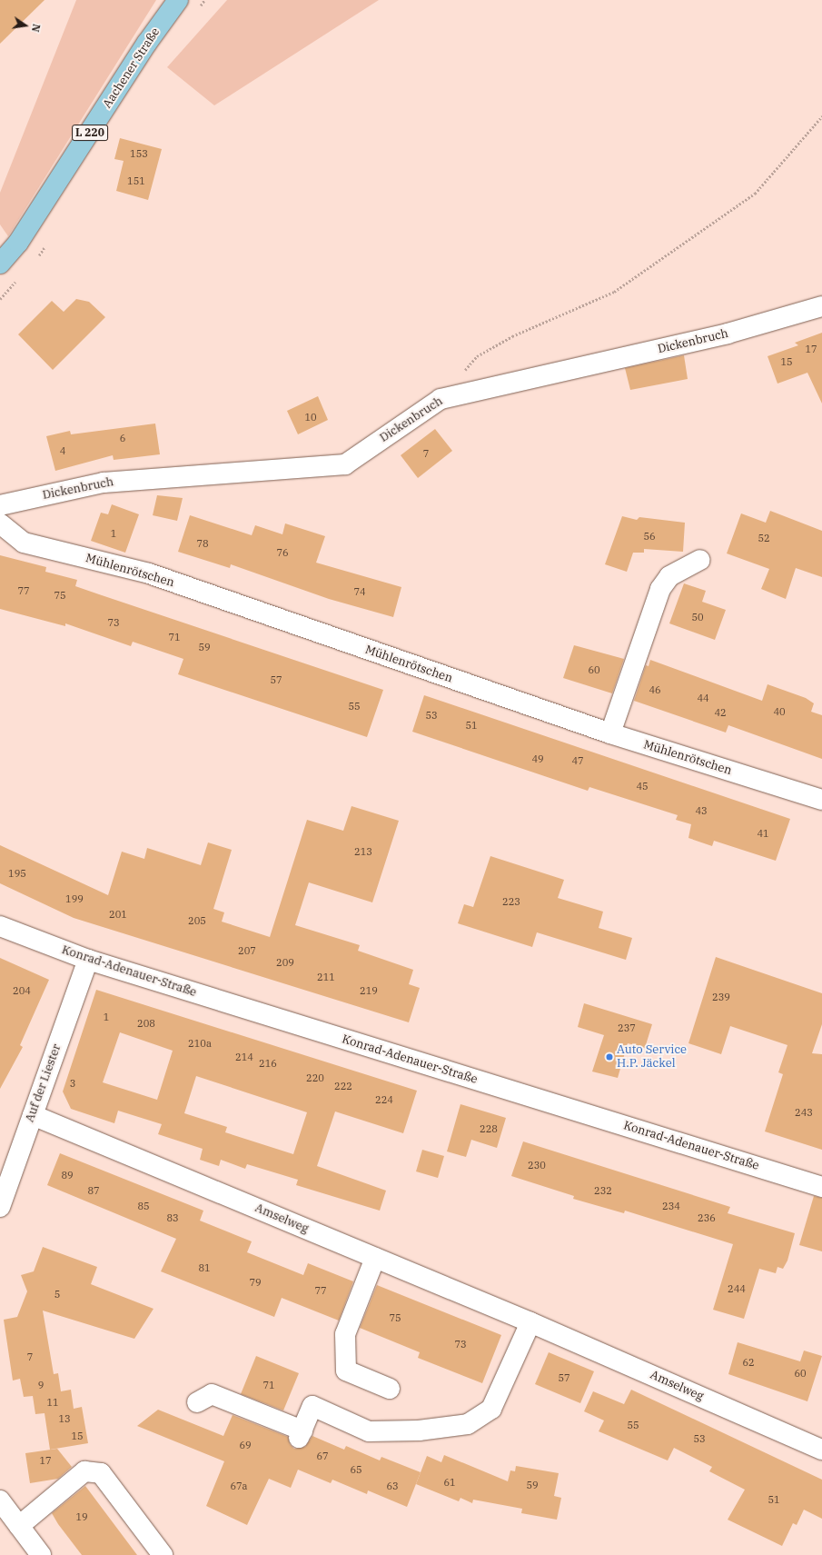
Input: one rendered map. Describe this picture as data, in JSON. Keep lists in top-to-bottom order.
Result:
{
  "streets": {
    "main road": ["Aachener Straße", "L 220"],
    "street": [
      "Dickenbruch",
      "Mühlenrötschen",
      "Konrad-Adenauer-Straße",
      "Auf der Liester",
      "Amselweg"
    ]
  },
  "crossings": [
    ["Konrad-Adenauer-Straße", "Auf der Liester"],
    ["Auf der Liester", "Amselweg"]
  ],
  "places": ["Auto Service H.P. Jäckel"],
  "house_numbers": [
    "153",
    "151",
    "17",
    "15",
    "10",
    "6",
    "4",
    "7",
    "1",
    "56",
    "52",
    "78",
    "76",
    "77",
    "74",
    "75",
    "50",
    "73",
    "71",
    "59",
    "60",
    "57",
    "46",
    "44",
    "55",
    "40",
    "42",
    "53",
    "51",
    "49",
    "47",
    "45",
    "43",
    "41",
    "213",
    "195",
    "199",
    "223",
    "201",
    "205",
    "207",
    "209",
    "211",
    "204",
    "219",
    "239",
    "1",
    "208",
    "237",
    "210a",
    "214",
    "216",
    "220",
    "3",
    "222",
    "224",
    "243",
    "228",
    "230",
    "89",
    "87",
    "232",
    "85",
    "234",
    "83",
    "236",
    "81",
    "79",
    "244",
    "77",
    "5",
    "75",
    "73",
    "7",
    "62",
    "60",
    "57",
    "9",
    "71",
    "11",
    "13",
    "55",
    "15",
    "53",
    "69",
    "67",
    "17",
    "65",
    "61",
    "59",
    "67a",
    "63",
    "51",
    "19"
  ],
  "north": "right"
}
